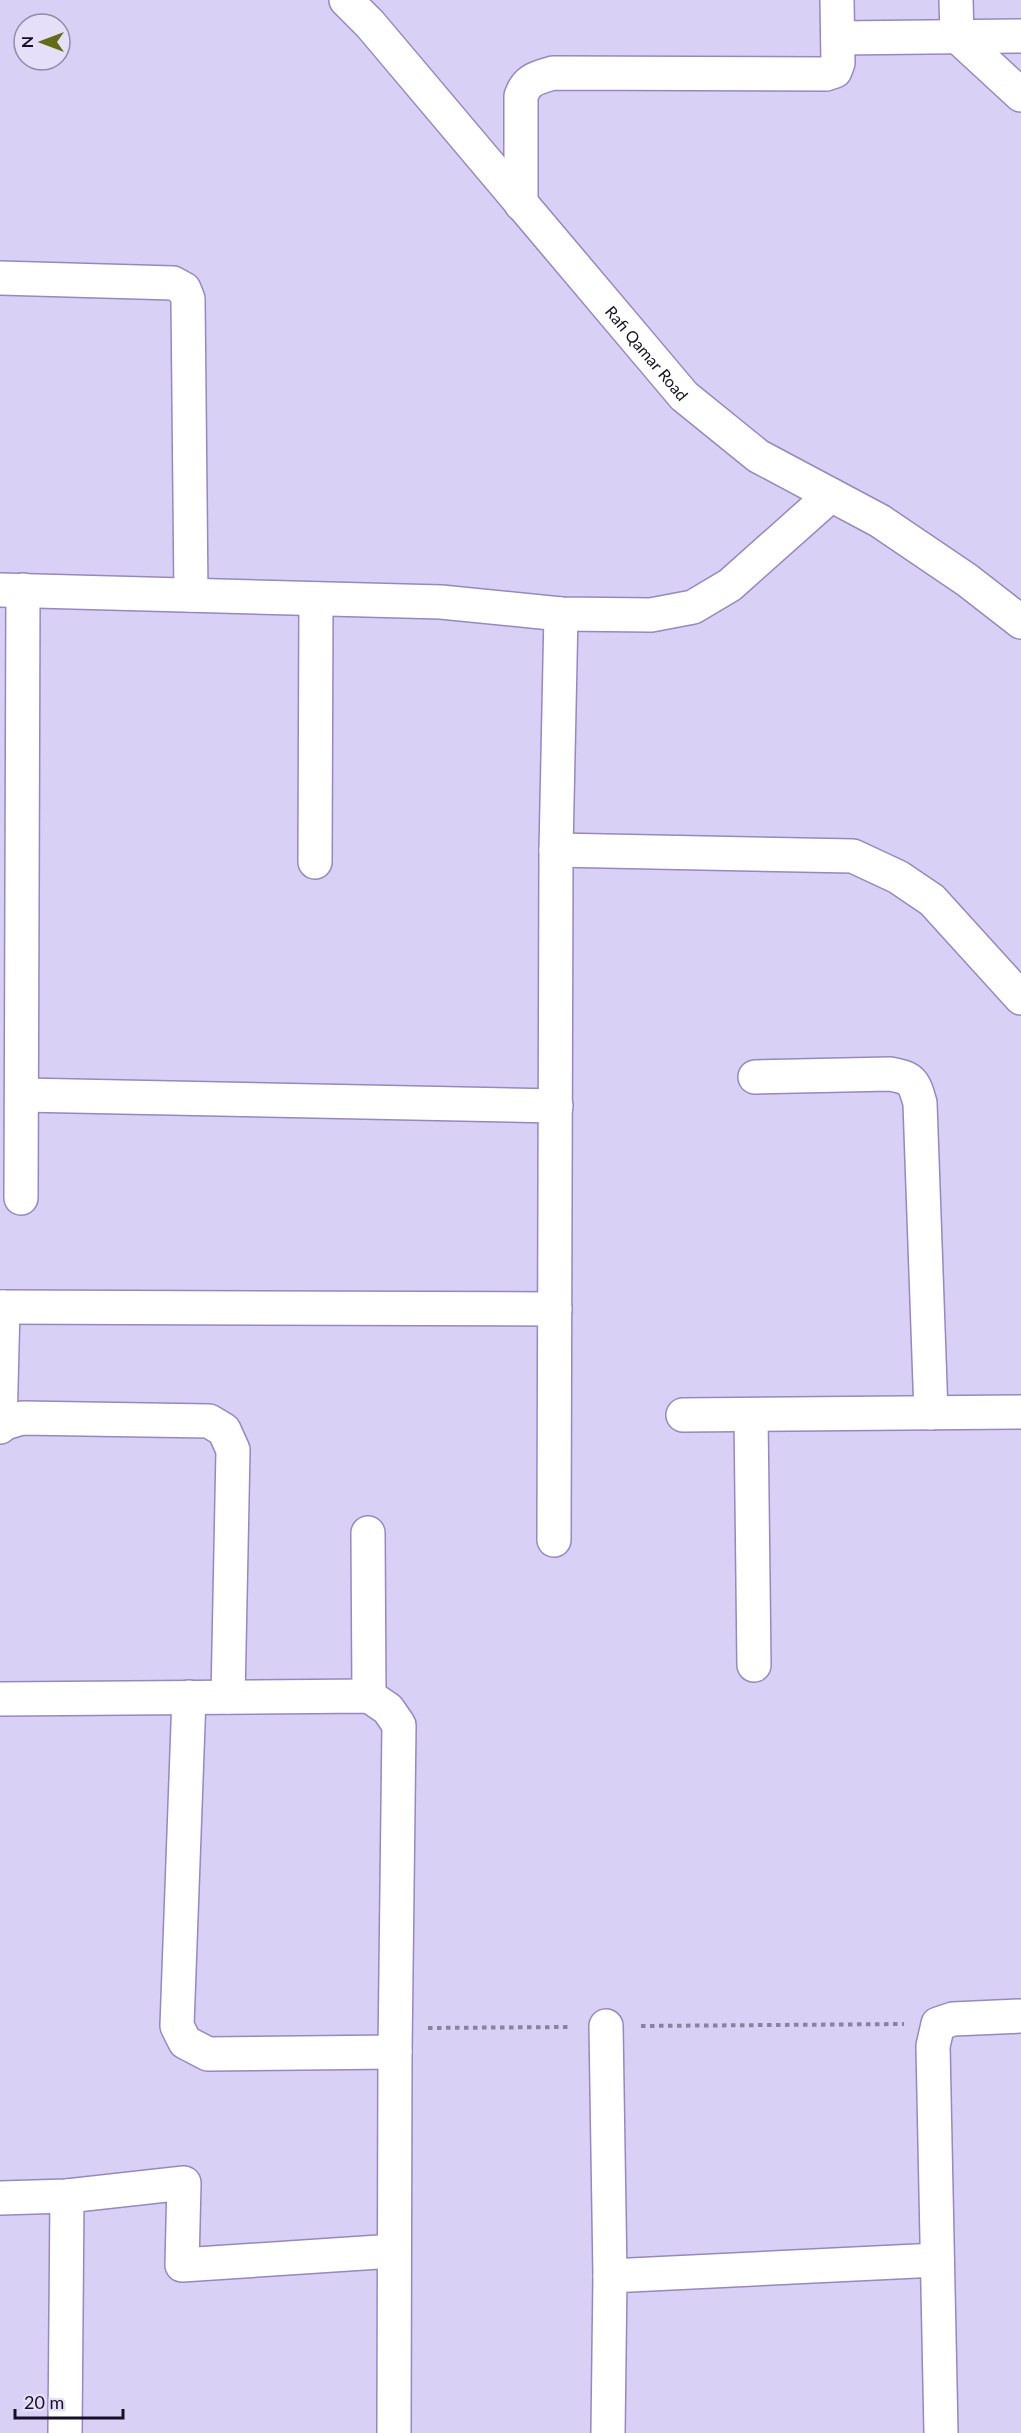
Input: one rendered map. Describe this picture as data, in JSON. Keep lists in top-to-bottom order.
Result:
{
  "streets": {
    "street": ["Rafi Qamar Road"]
  },
  "scale_bar": "20 m",
  "north": "left"
}
